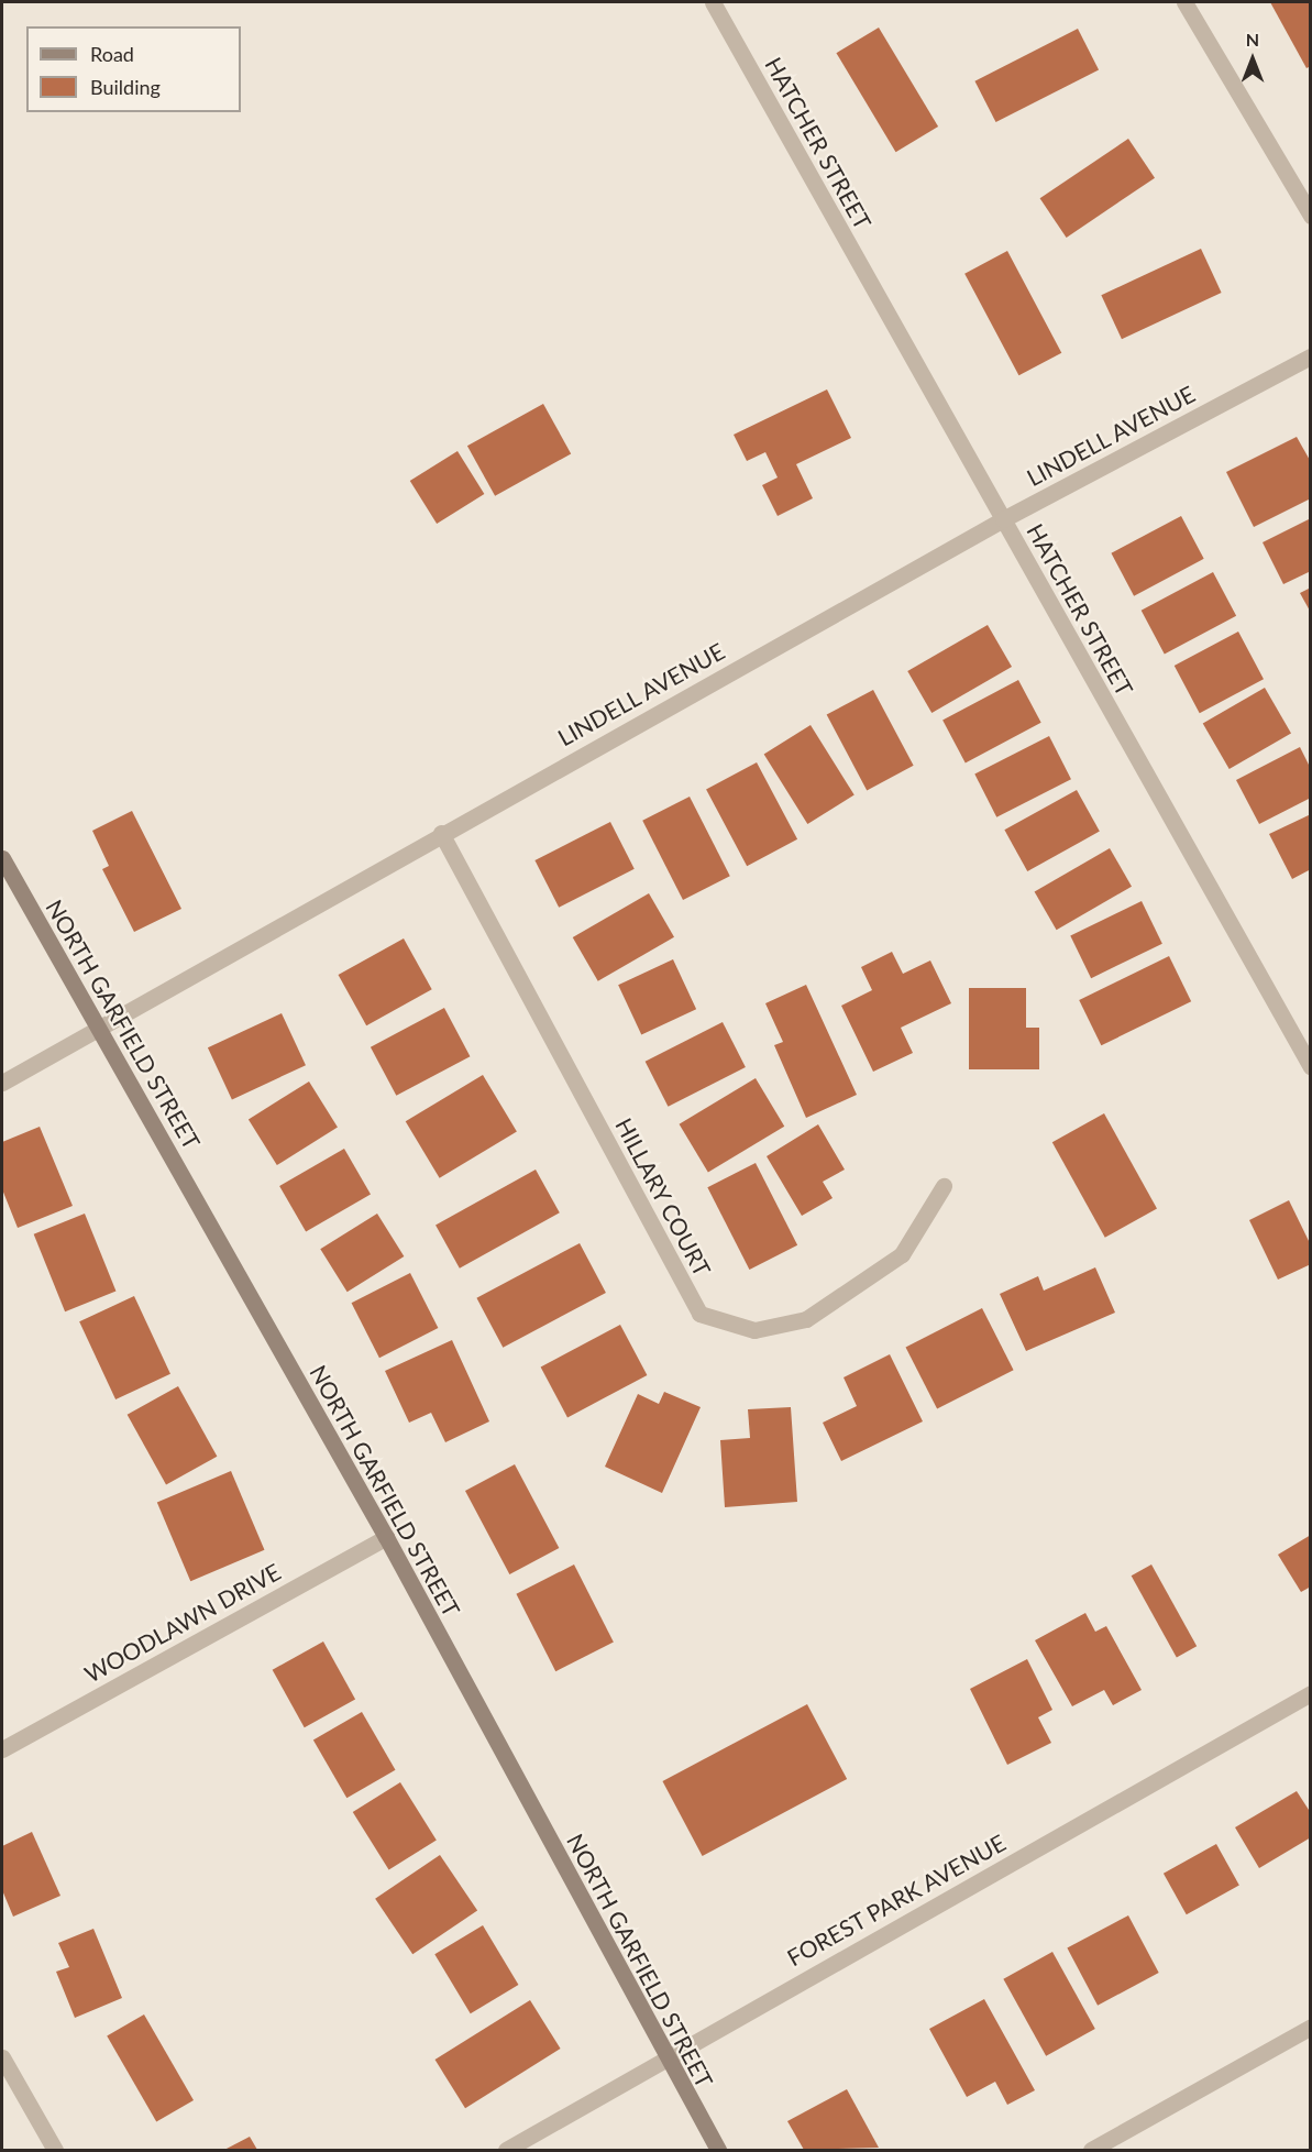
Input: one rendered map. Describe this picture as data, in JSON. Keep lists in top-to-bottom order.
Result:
{
  "streets": {
    "street": [
      "HATCHER STREET",
      "LINDELL AVENUE",
      "NORTH GARFIELD STREET",
      "HILLARY COURT",
      "WOODLAWN DRIVE",
      "FOREST PARK AVENUE"
    ]
  },
  "crossings": [
    ["HATCHER STREET", "LINDELL AVENUE"],
    ["LINDELL AVENUE", "NORTH GARFIELD STREET"],
    ["LINDELL AVENUE", "HILLARY COURT"],
    ["NORTH GARFIELD STREET", "WOODLAWN DRIVE"],
    ["NORTH GARFIELD STREET", "FOREST PARK AVENUE"]
  ],
  "legend": ["Road", "Building"],
  "north": "top"
}
